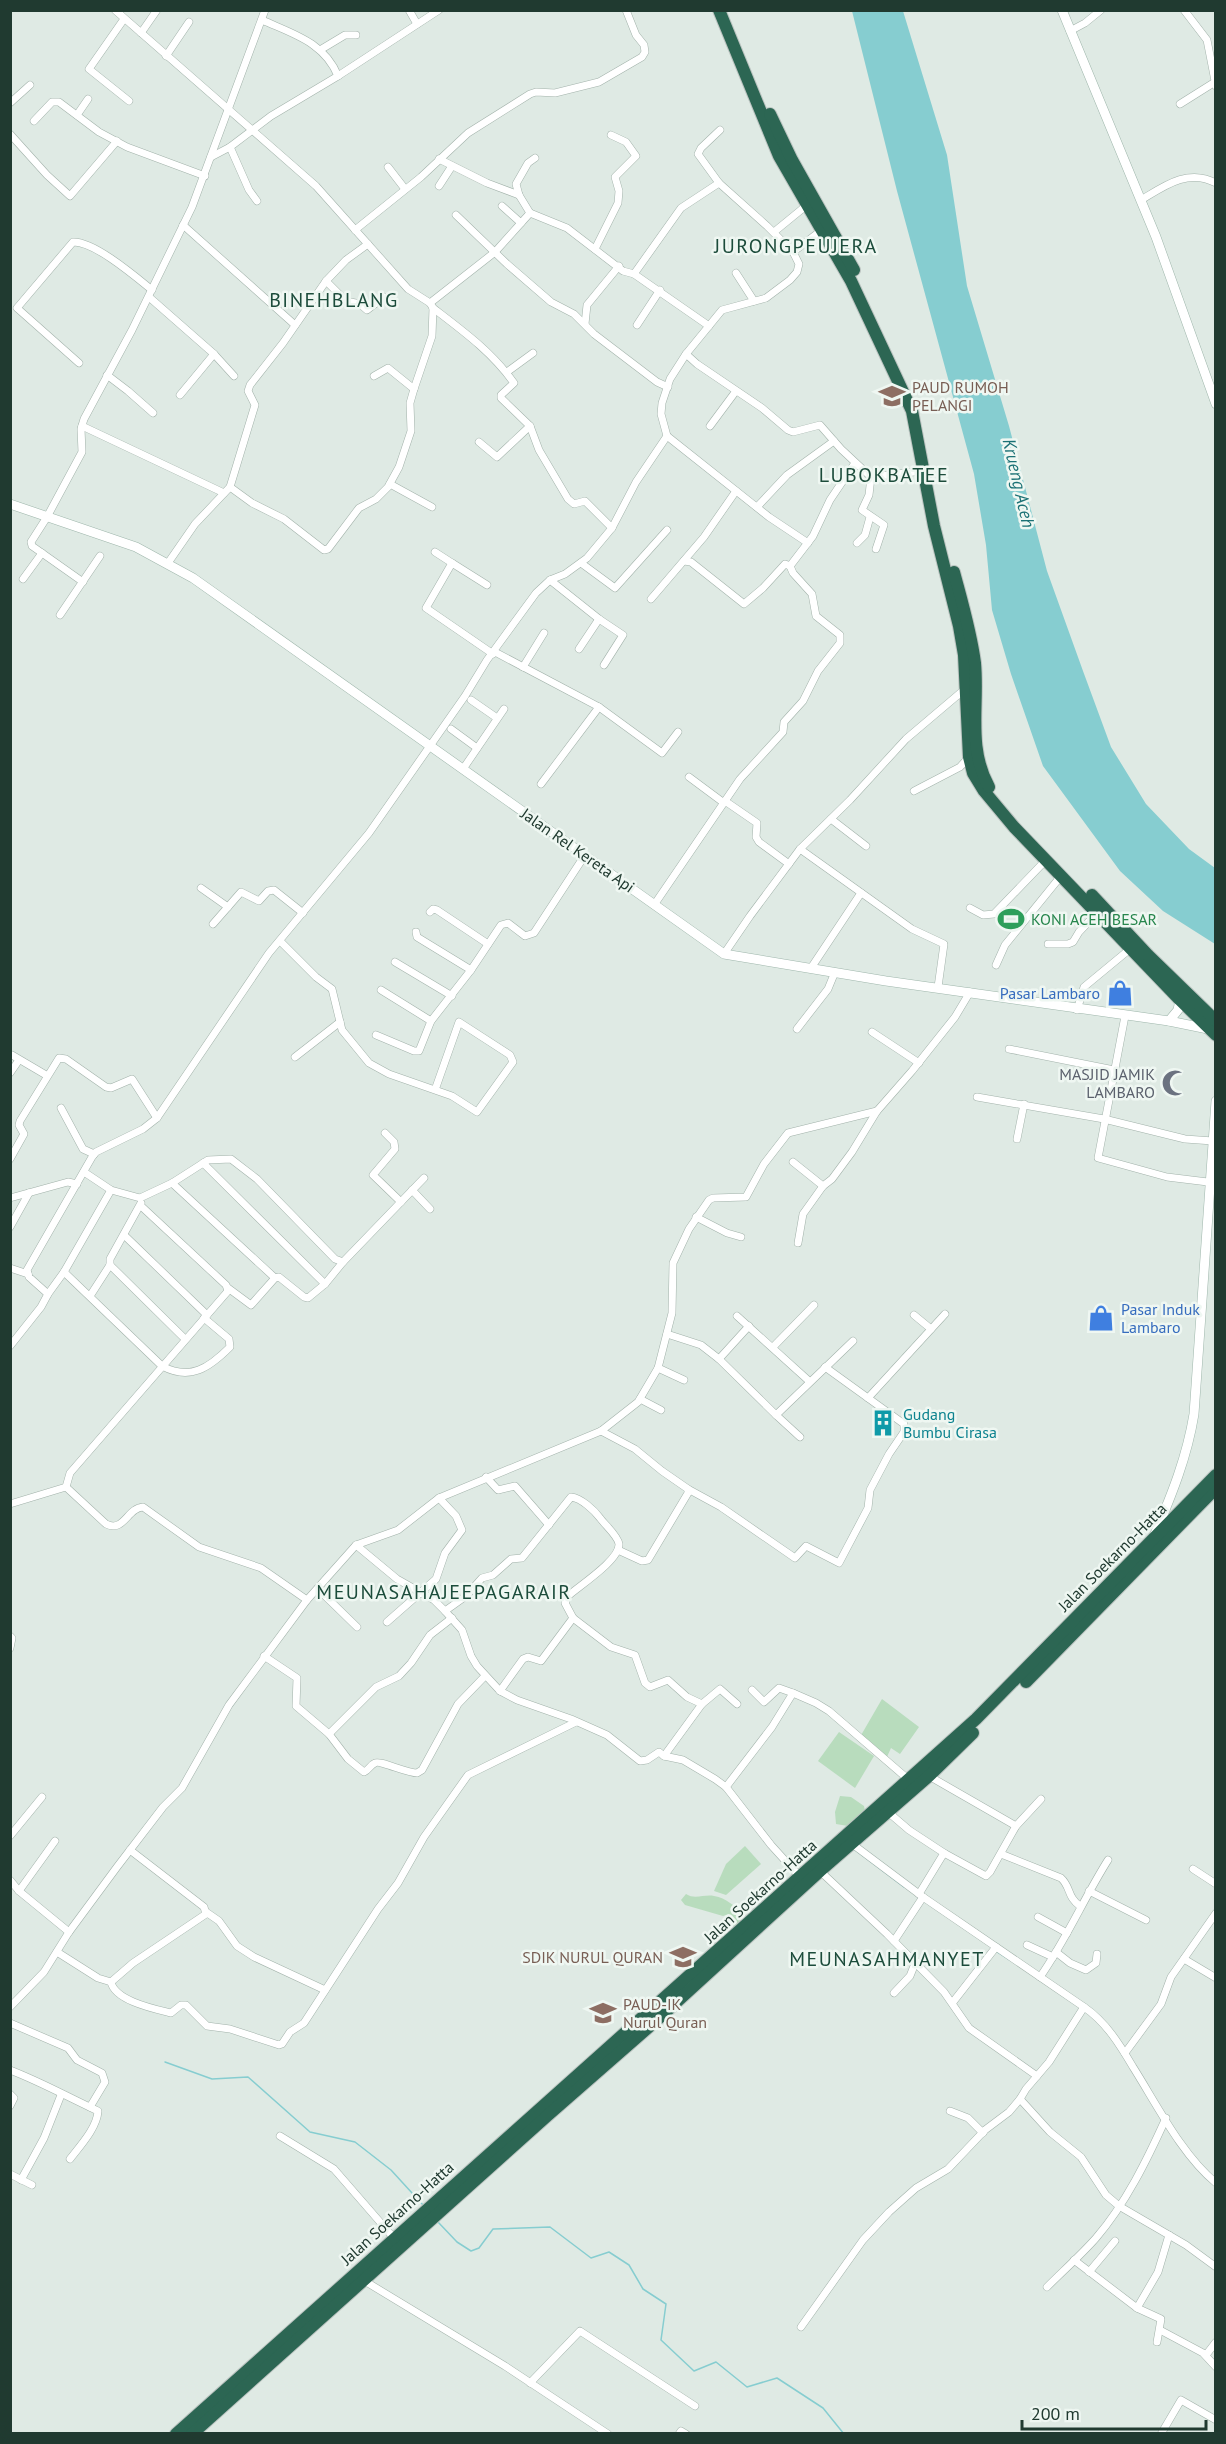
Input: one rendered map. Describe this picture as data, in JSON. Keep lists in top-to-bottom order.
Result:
{
  "streets": {
    "highway": ["Jalan Soekarno-Hatta"],
    "main road": ["Jalan Rel Kereta Api"]
  },
  "districts": [
    "JURONGPEUJERA",
    "BINEHBLANG",
    "LUBOKBATEE",
    "MEUNASAHAJEEPAGARAIR",
    "MEUNASAHMANYET"
  ],
  "water": ["Krueng Aceh"],
  "places": {
    "school or university": ["PAUD RUMOH PELANGI", "SDIK NURUL QURAN", "PAUD-IK Nurul Quran"],
    "sports": ["KONI ACEH BESAR"],
    "shop": ["Pasar Lambaro", "Pasar Induk Lambaro"],
    "mosque": ["MASJID JAMIK LAMBARO"],
    "building": ["Gudang Bumbu Cirasa"]
  },
  "scale_bar": "200 m"
}
